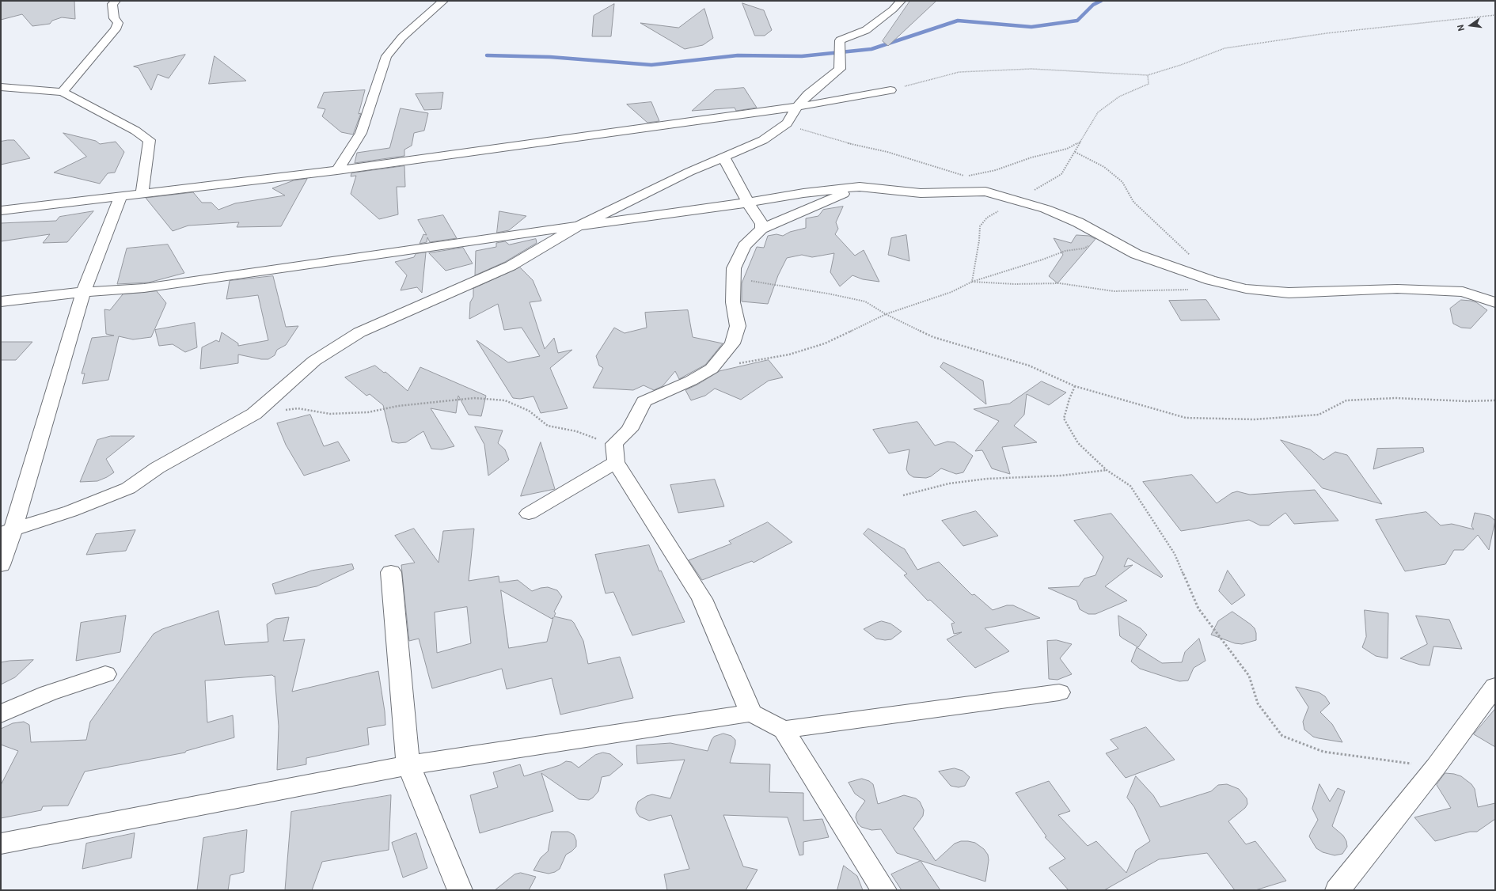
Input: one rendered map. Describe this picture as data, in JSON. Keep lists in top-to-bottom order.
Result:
{
  "north": "left"
}
